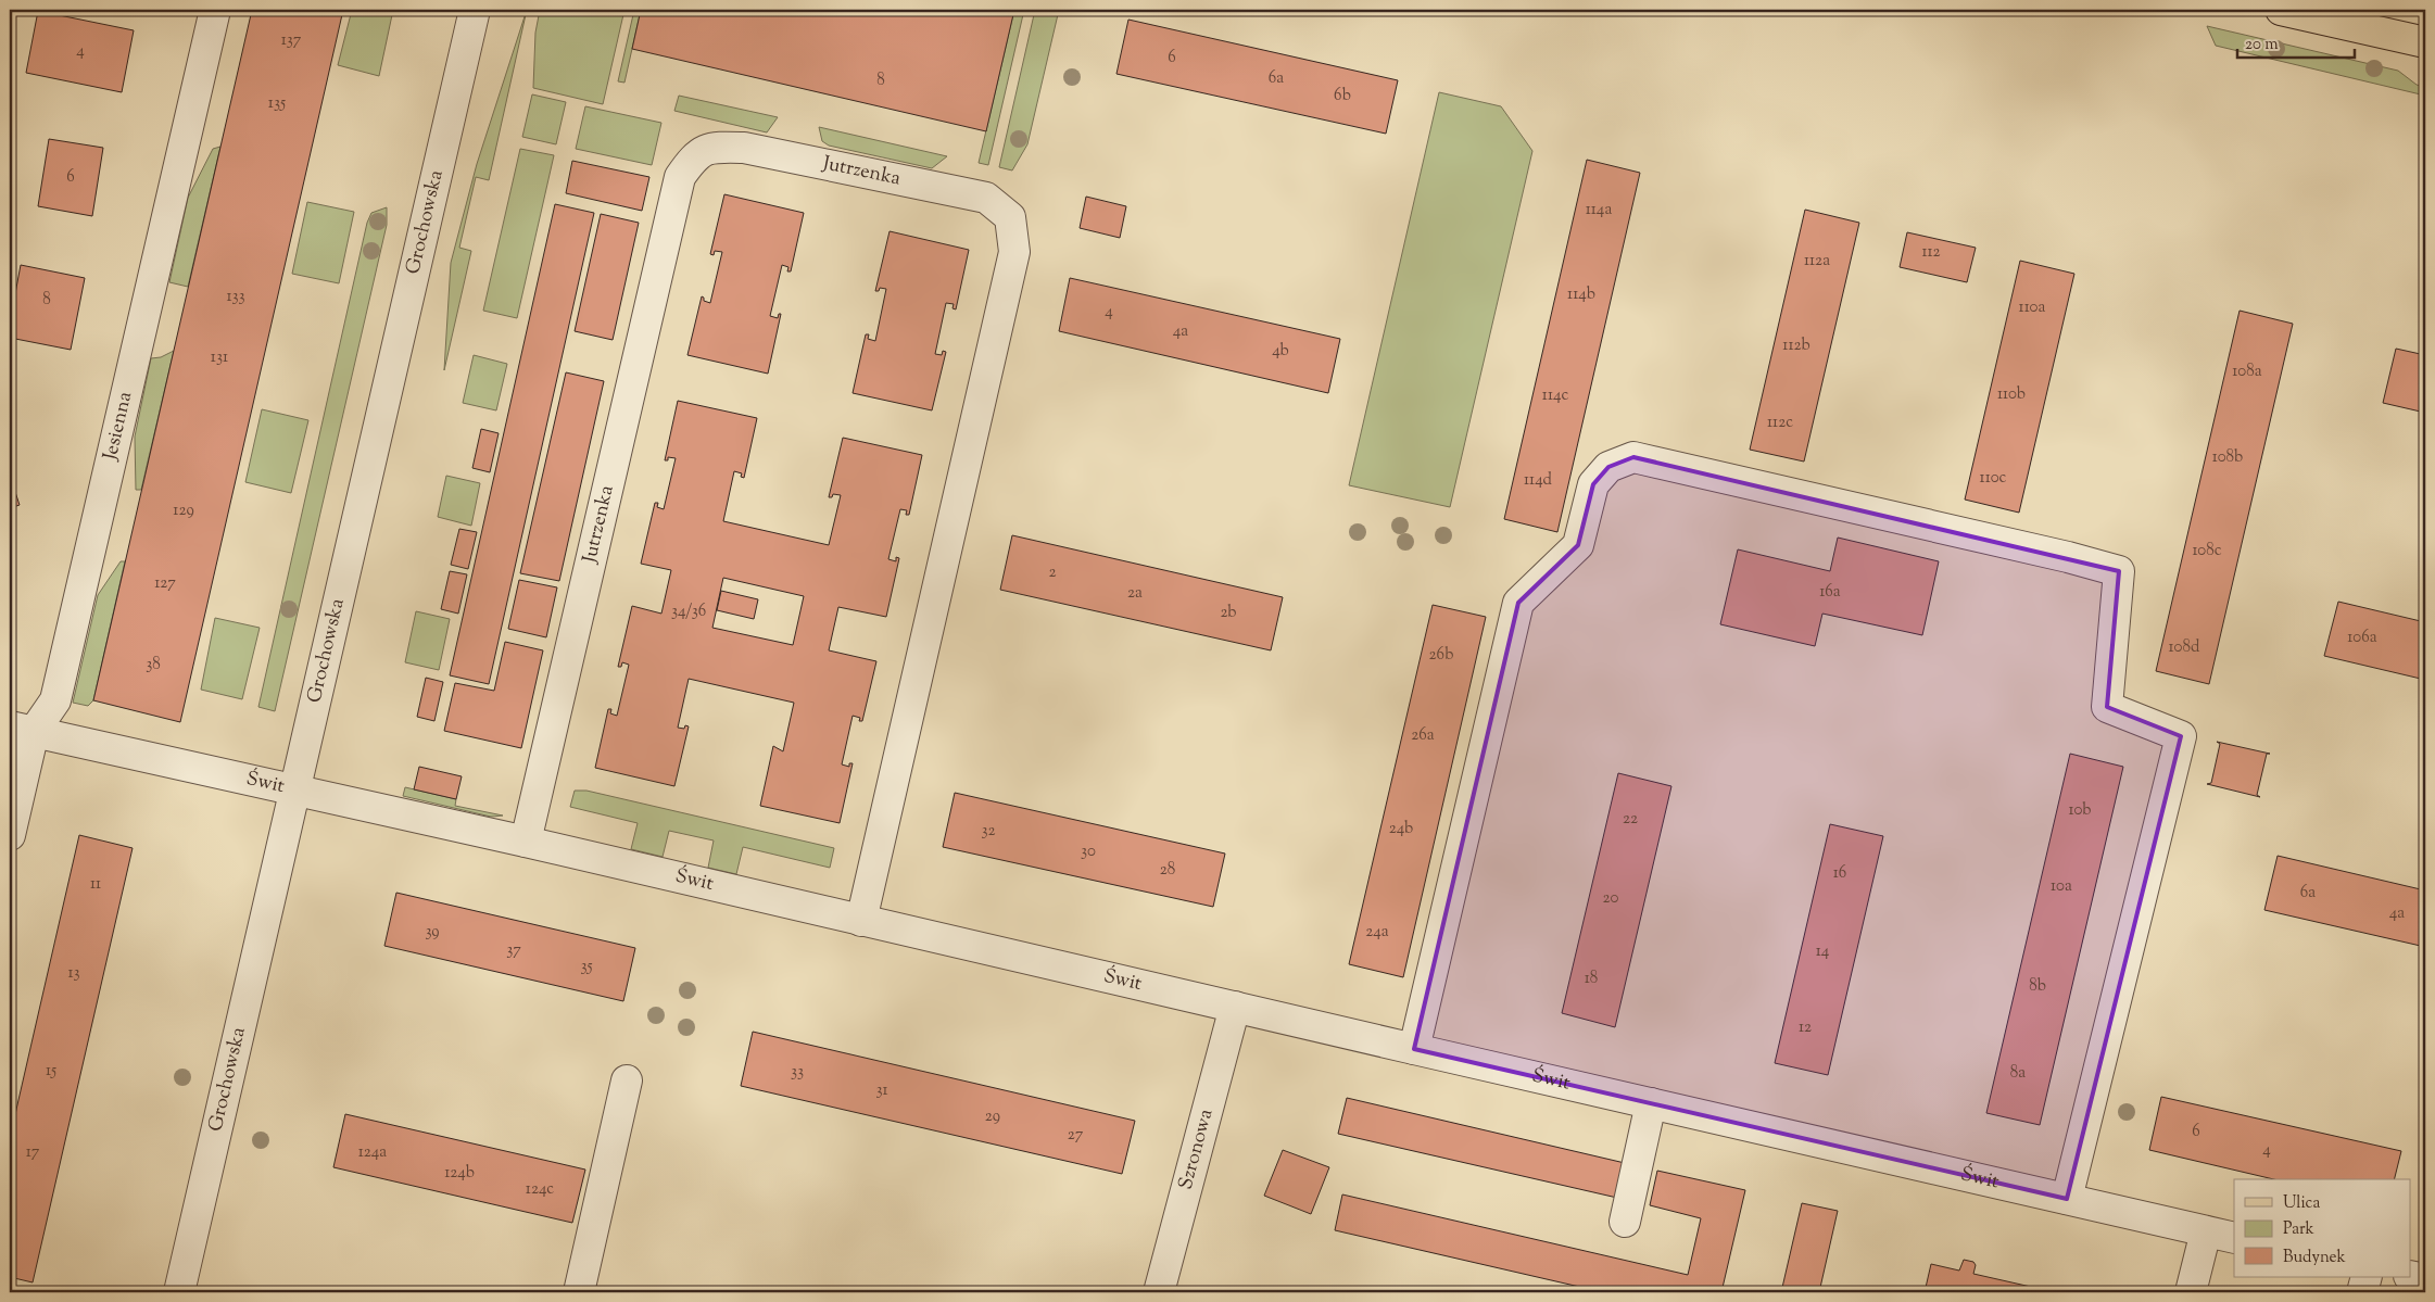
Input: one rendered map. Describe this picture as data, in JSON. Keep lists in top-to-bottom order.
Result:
{
  "streets": {
    "street": [
      "Jutrzenka",
      "Grochowska",
      "Jesienna",
      "Świt",
      "Szronowa"
    ]
  },
  "crossings": [
    ["Jutrzenka", "Świt"],
    ["Grochowska", "Świt"],
    ["Jesienna", "Świt"],
    ["Świt", "Szronowa"]
  ],
  "house_numbers": [
    "137",
    "4",
    "6",
    "6a",
    "8",
    "6b",
    "135",
    "6",
    "114a",
    "112",
    "112a",
    "114b",
    "133",
    "8",
    "110a",
    "4",
    "4a",
    "112b",
    "4b",
    "131",
    "108a",
    "110b",
    "114c",
    "112c",
    "108b",
    "110c",
    "114d",
    "129",
    "108c",
    "2",
    "127",
    "16a",
    "2a",
    "34/36",
    "2b",
    "106a",
    "108d",
    "26b",
    "38",
    "26a",
    "10b",
    "22",
    "24b",
    "32",
    "30",
    "28",
    "16",
    "11",
    "10a",
    "6a",
    "20",
    "4a",
    "39",
    "24a",
    "37",
    "14",
    "35",
    "13",
    "18",
    "8b",
    "12",
    "15",
    "33",
    "8a",
    "31",
    "29",
    "6",
    "27",
    "4",
    "17",
    "124a",
    "124b",
    "124c"
  ],
  "legend": ["Ulica", "Park", "Budynek"],
  "scale_bar": "20 m"
}
